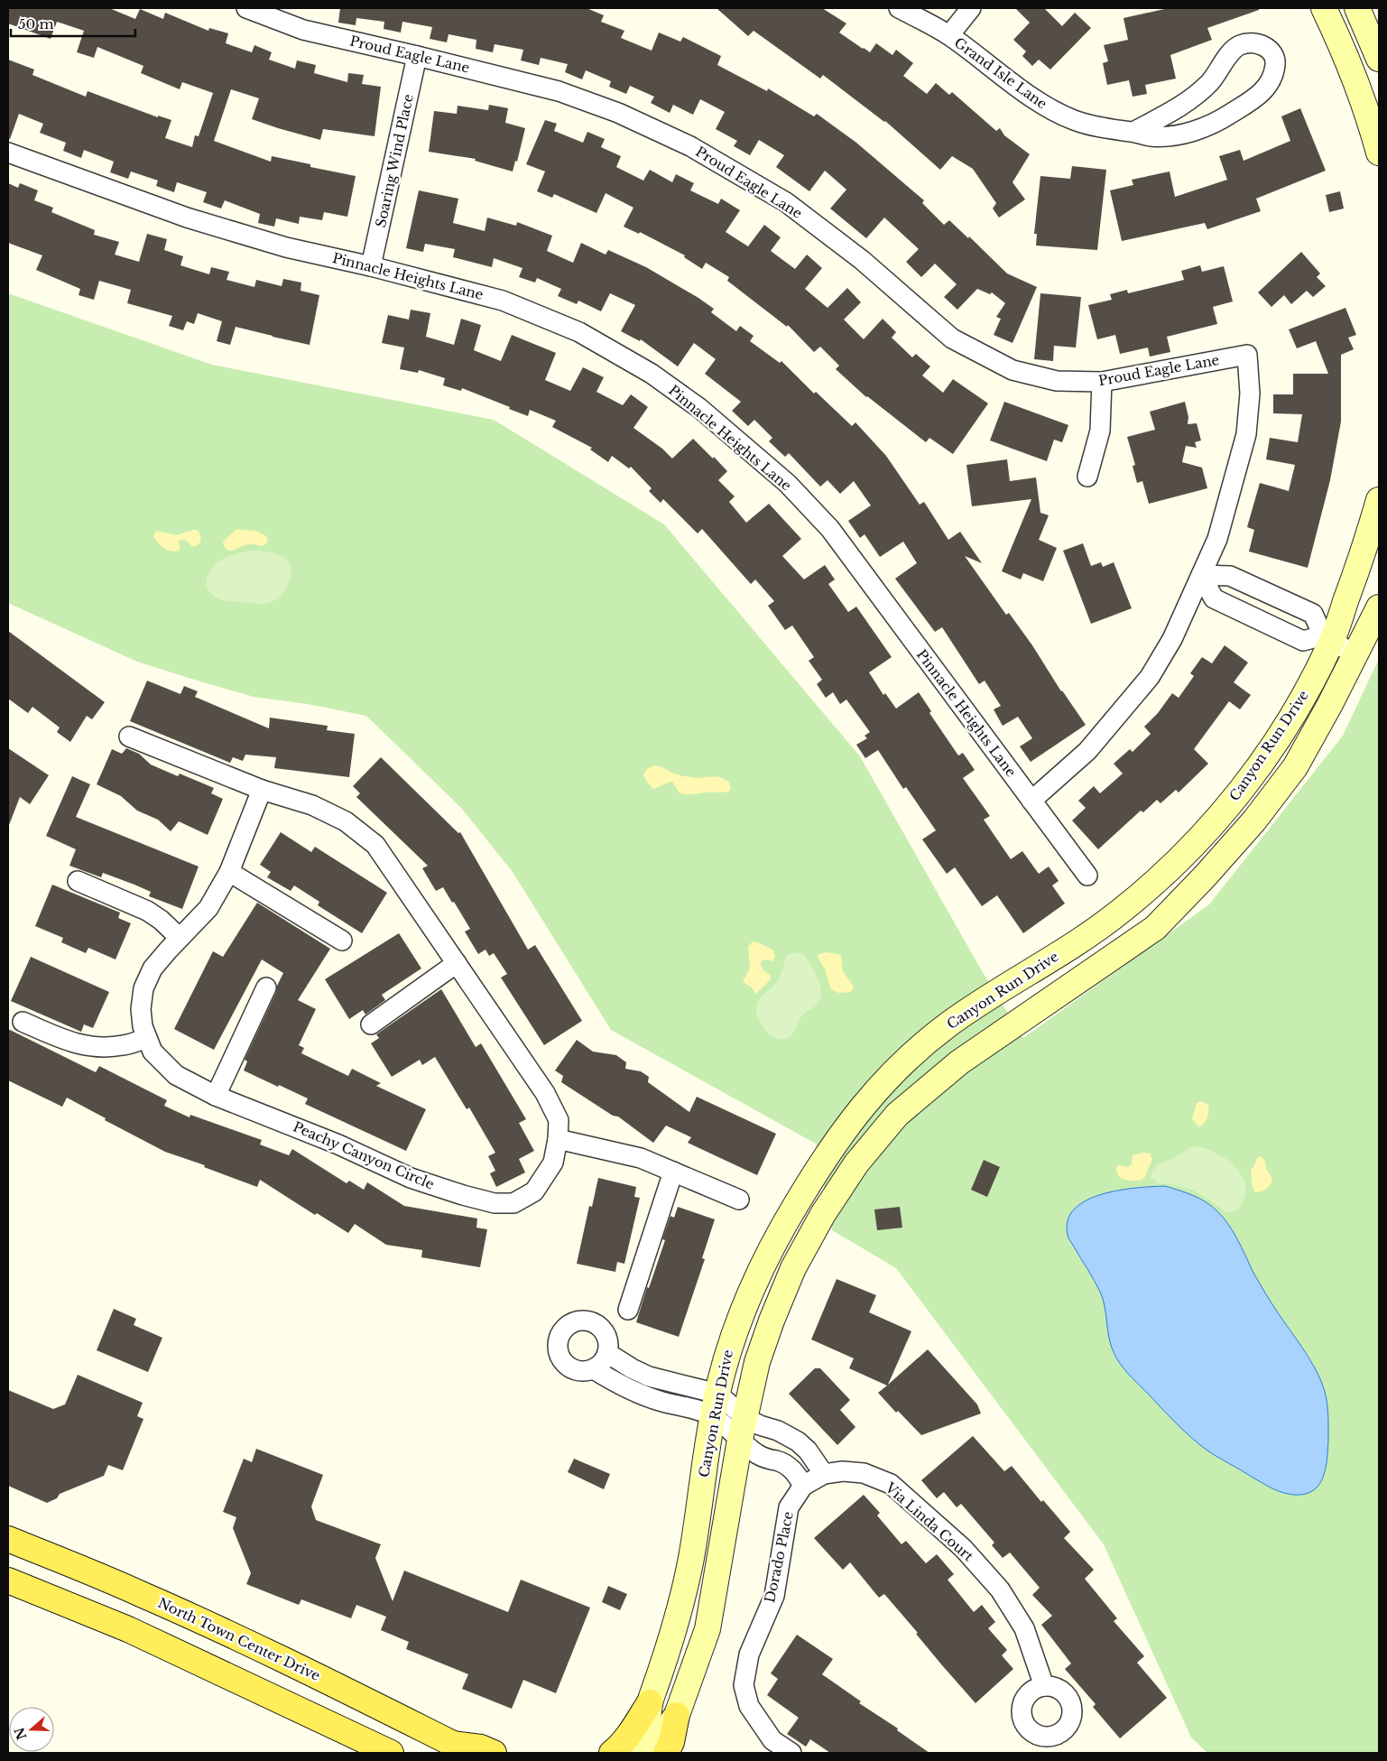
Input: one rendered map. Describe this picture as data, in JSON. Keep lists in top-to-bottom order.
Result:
{
  "streets": {
    "main road": ["North Town Center Drive"],
    "street": [
      "Proud Eagle Lane",
      "Grand Isle Lane",
      "Soaring Wind Place",
      "Pinnacle Heights Lane",
      "Canyon Run Drive",
      "Peachy Canyon Circle",
      "Via Linda Court",
      "Dorado Place"
    ]
  },
  "crossings": [
    ["Proud Eagle Lane", "Soaring Wind Place"],
    ["Soaring Wind Place", "Pinnacle Heights Lane"],
    ["Via Linda Court", "Dorado Place"]
  ],
  "scale_bar": "50 m",
  "north": "left"
}
